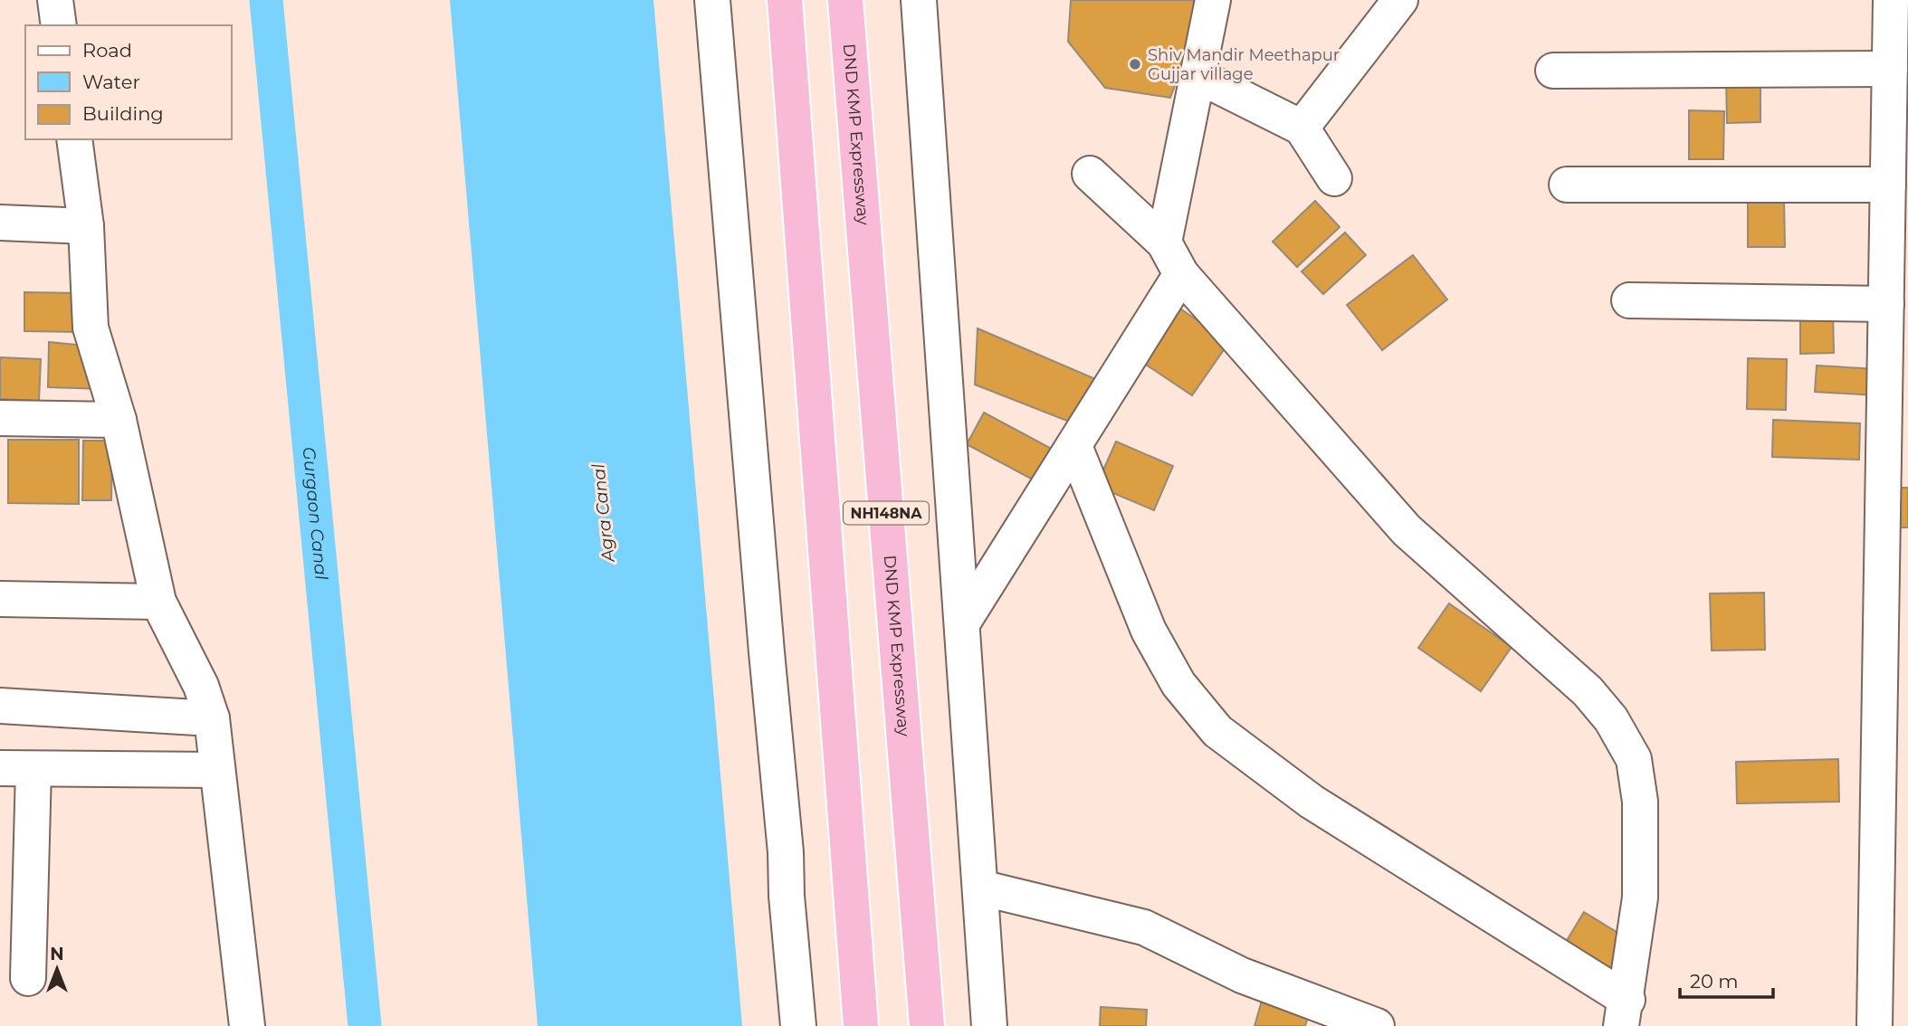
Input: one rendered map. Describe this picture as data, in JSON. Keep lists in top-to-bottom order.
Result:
{
  "streets": {
    "highway": ["DND KMP Expressway", "NH148NA"]
  },
  "water": ["Gurgaon Canal", "Agra Canal"],
  "places": ["Shiv Mandir Meethapur Gujjar village"],
  "legend": ["Road", "Water", "Building"],
  "scale_bar": "20 m",
  "north": "top"
}
